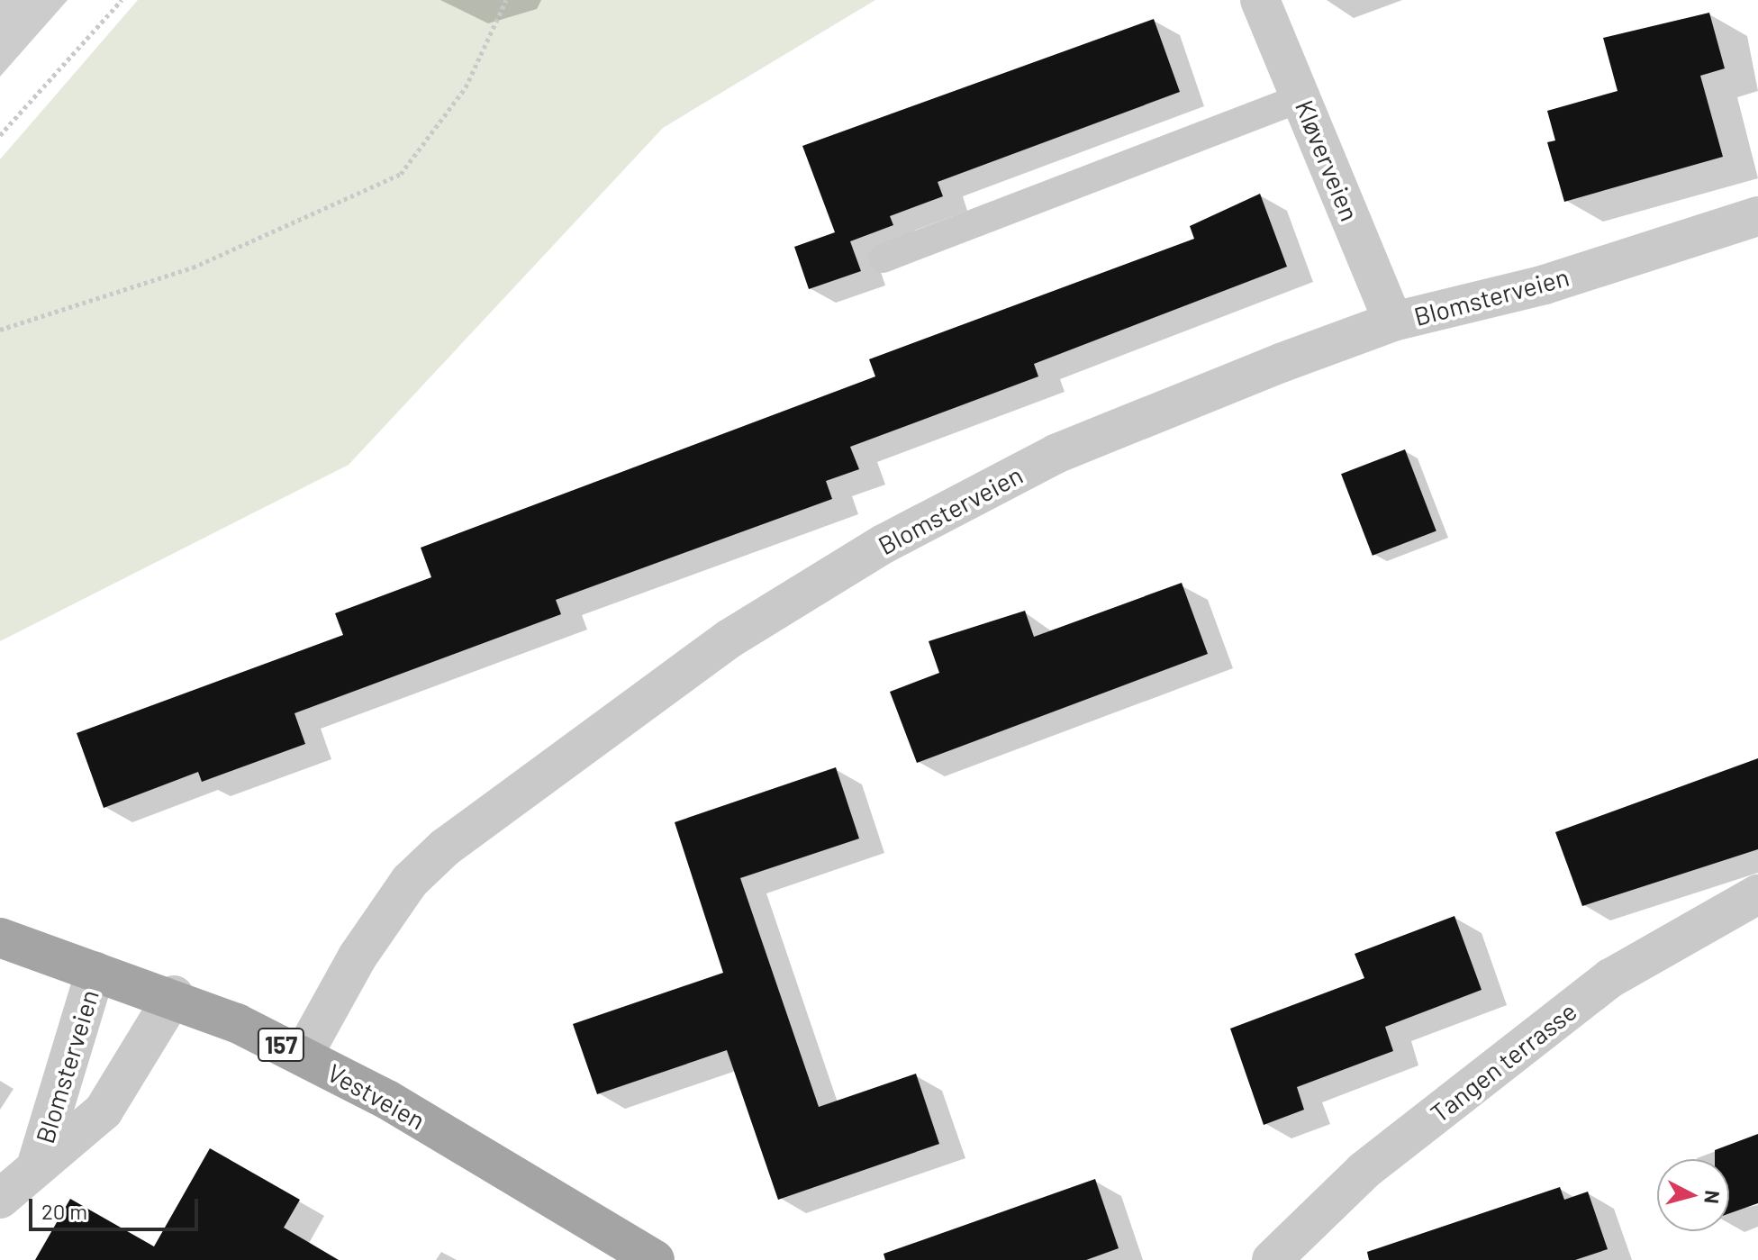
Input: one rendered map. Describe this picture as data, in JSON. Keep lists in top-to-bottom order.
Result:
{
  "streets": {
    "main road": ["157", "Vestveien"],
    "street": ["Kløverveien", "Blomsterveien", "Tangen terrasse"]
  },
  "crossings": [
    ["Kløverveien", "Blomsterveien"],
    ["Blomsterveien", "Vestveien"]
  ],
  "scale_bar": "20 m",
  "north": "right"
}
